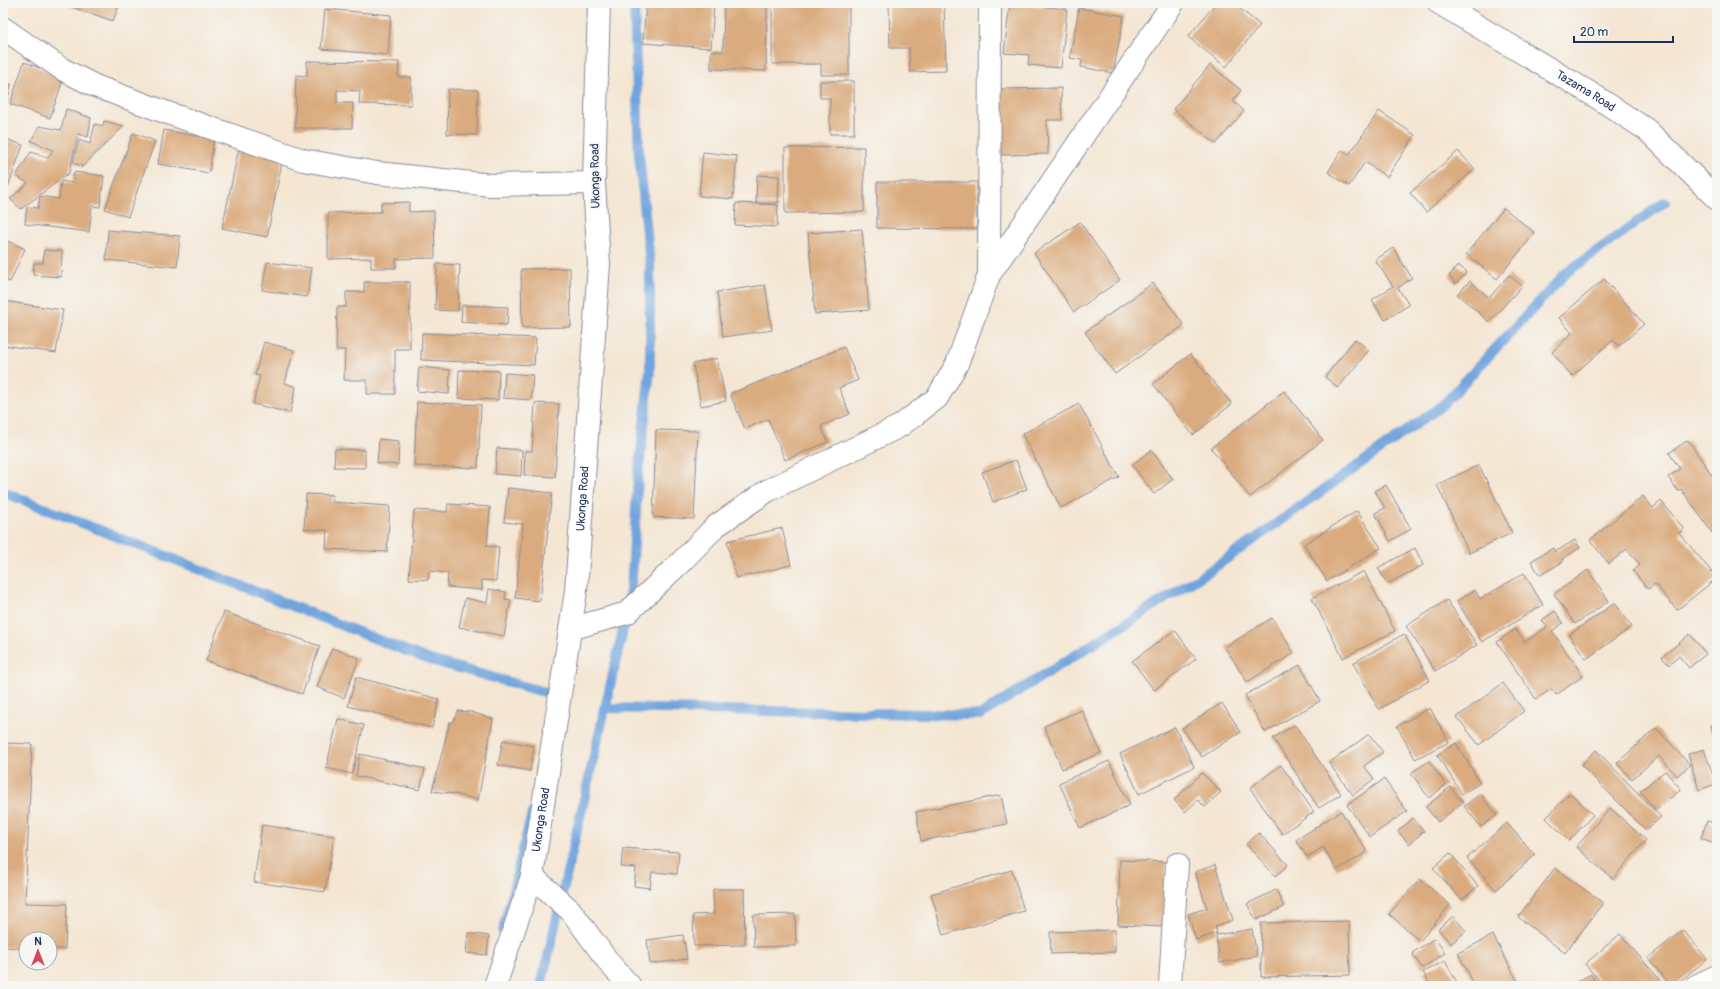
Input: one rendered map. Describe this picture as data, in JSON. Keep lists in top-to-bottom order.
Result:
{
  "streets": {
    "street": ["Tazama Road", "Ukonga Road"]
  },
  "scale_bar": "20 m",
  "north": "top"
}
